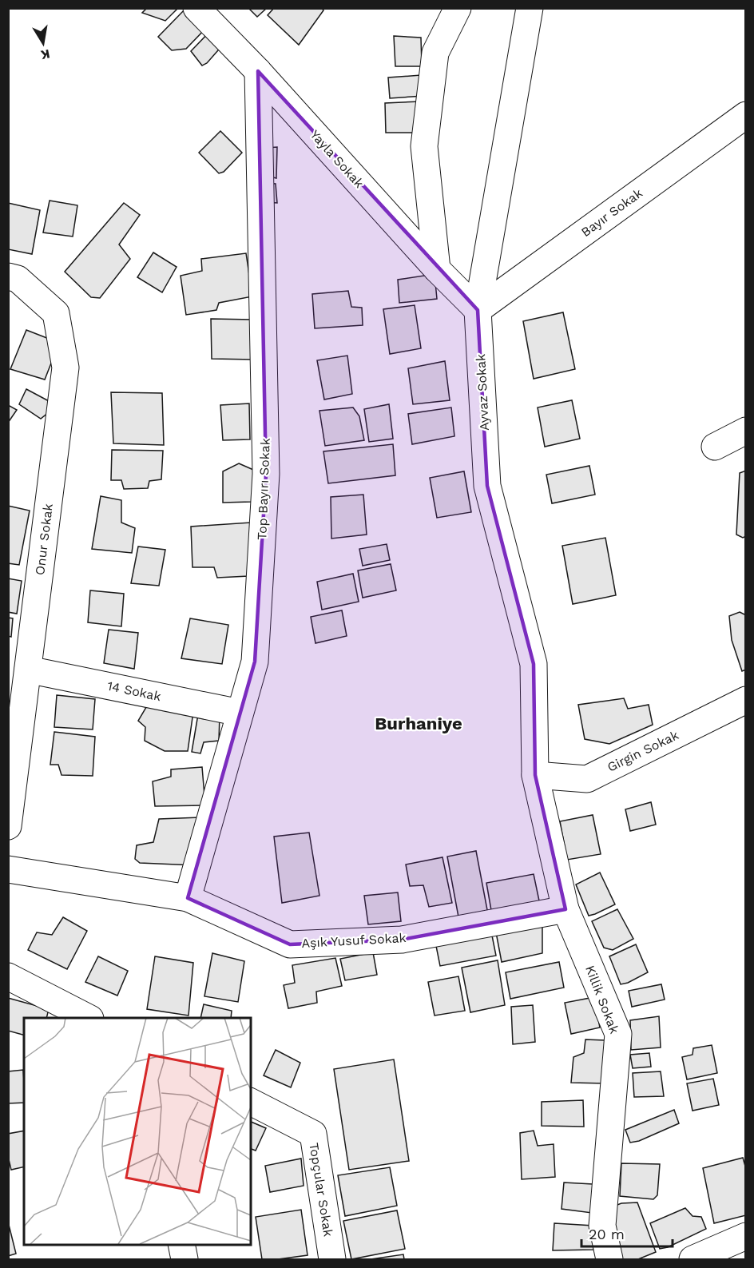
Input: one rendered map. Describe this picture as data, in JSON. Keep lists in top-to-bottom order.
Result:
{
  "streets": {
    "street": [
      "Yayla Sokak",
      "Bayır Sokak",
      "Ayvaz Sokak",
      "Top Bayırı Sokak",
      "Onur Sokak",
      "14 Sokak",
      "Girgin Sokak",
      "Aşık Yusuf Sokak",
      "Killik Sokak",
      "Topçular Sokak"
    ]
  },
  "crossings": [
    ["Yayla Sokak", "Bayır Sokak"],
    ["Yayla Sokak", "Ayvaz Sokak"],
    ["Yayla Sokak", "Top Bayırı Sokak"],
    ["Bayır Sokak", "Ayvaz Sokak"],
    ["Ayvaz Sokak", "Girgin Sokak"],
    ["Ayvaz Sokak", "Killik Sokak"],
    ["Top Bayırı Sokak", "14 Sokak"],
    ["Top Bayırı Sokak", "Aşık Yusuf Sokak"],
    ["Onur Sokak", "14 Sokak"],
    ["Girgin Sokak", "Killik Sokak"],
    ["Aşık Yusuf Sokak", "Killik Sokak"]
  ],
  "districts": ["Burhaniye"],
  "scale_bar": "20 m",
  "north": "bottom"
}
